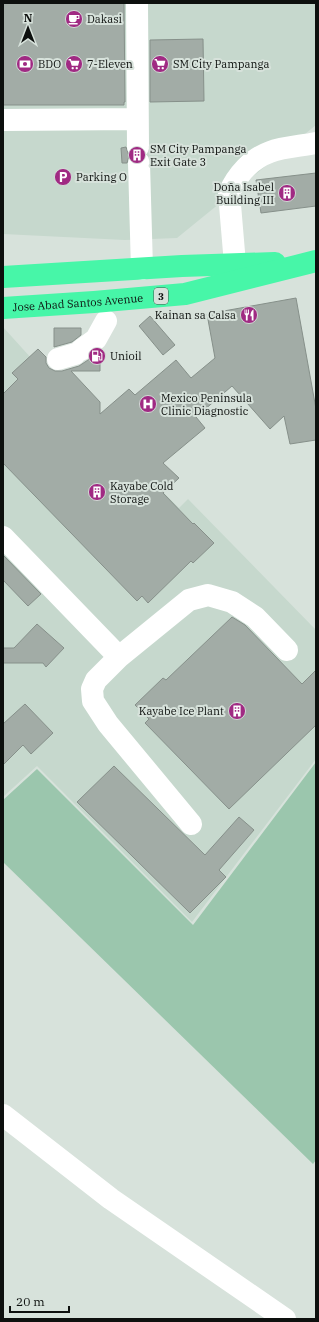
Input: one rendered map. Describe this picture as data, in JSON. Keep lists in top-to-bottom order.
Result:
{
  "streets": {
    "highway": ["3", "Jose Abad Santos Avenue"]
  },
  "places": {
    "cafe": ["Dakasi"],
    "bank": ["BDO"],
    "supermarket": ["7-Eleven", "SM City Pampanga"],
    "building": [
      "SM City Pampanga Exit Gate 3",
      "Doña Isabel Building III",
      "Kayabe Cold Storage",
      "Kayabe Ice Plant"
    ],
    "parking": ["Parking O"],
    "restaurant": ["Kainan sa Calsa"],
    "fuel station": ["Unioil"],
    "hospital": ["Mexico Peninsula Clinic Diagnostic"]
  },
  "scale_bar": "20 m",
  "north": "top"
}
